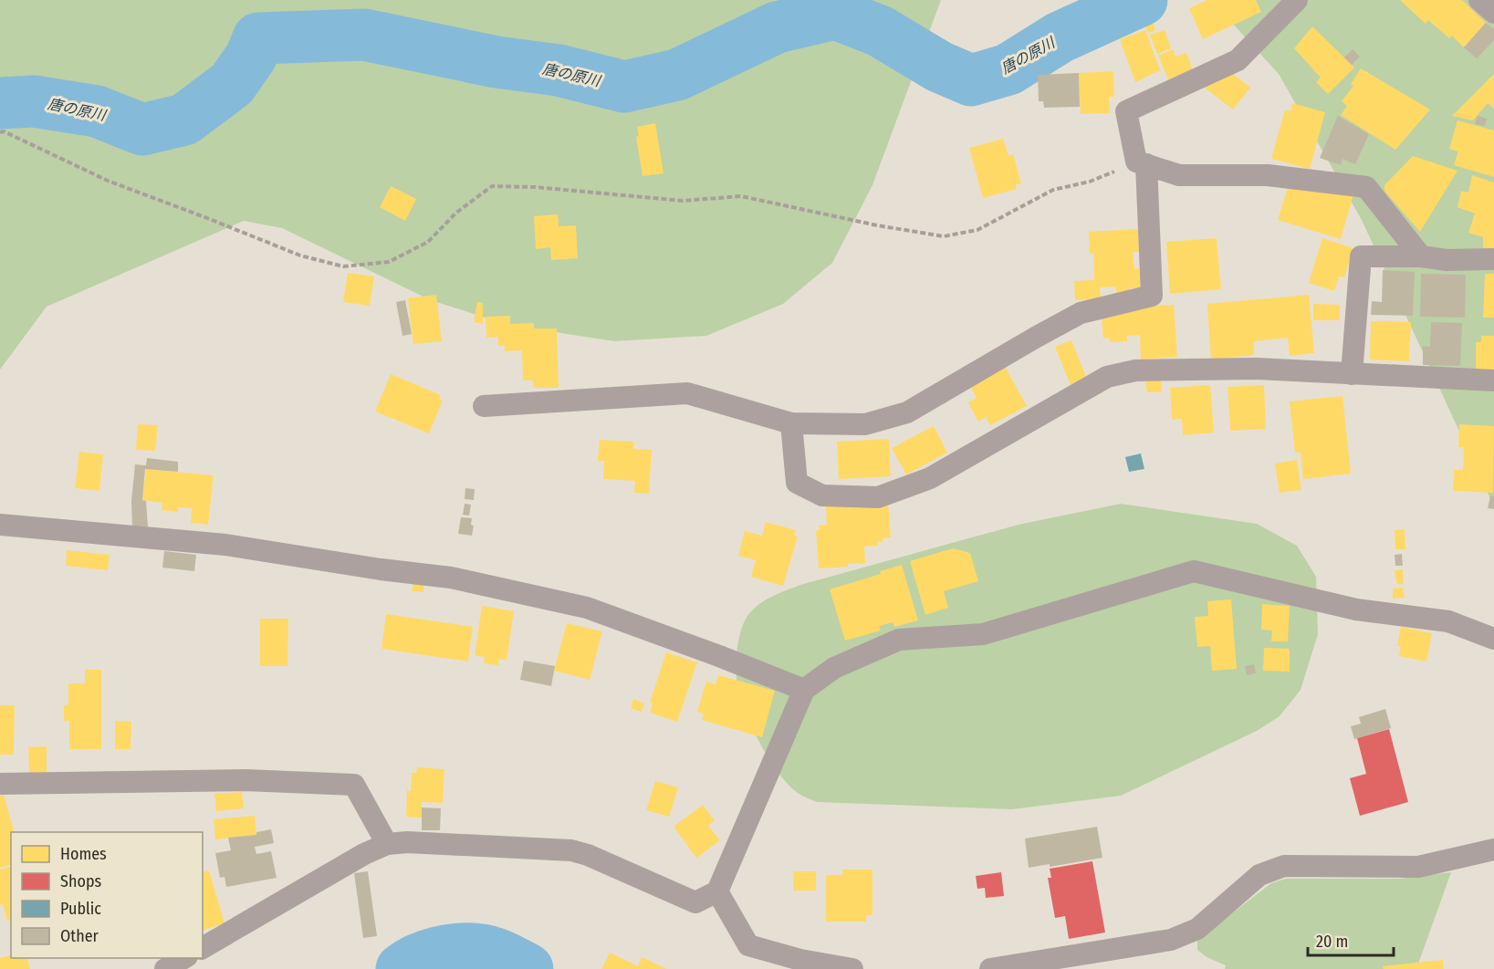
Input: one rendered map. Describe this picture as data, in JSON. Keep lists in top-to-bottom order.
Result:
{
  "water": ["唐の原川"],
  "legend": [
    "Homes",
    "Shops",
    "Public",
    "Other"
  ],
  "scale_bar": "20 m"
}
